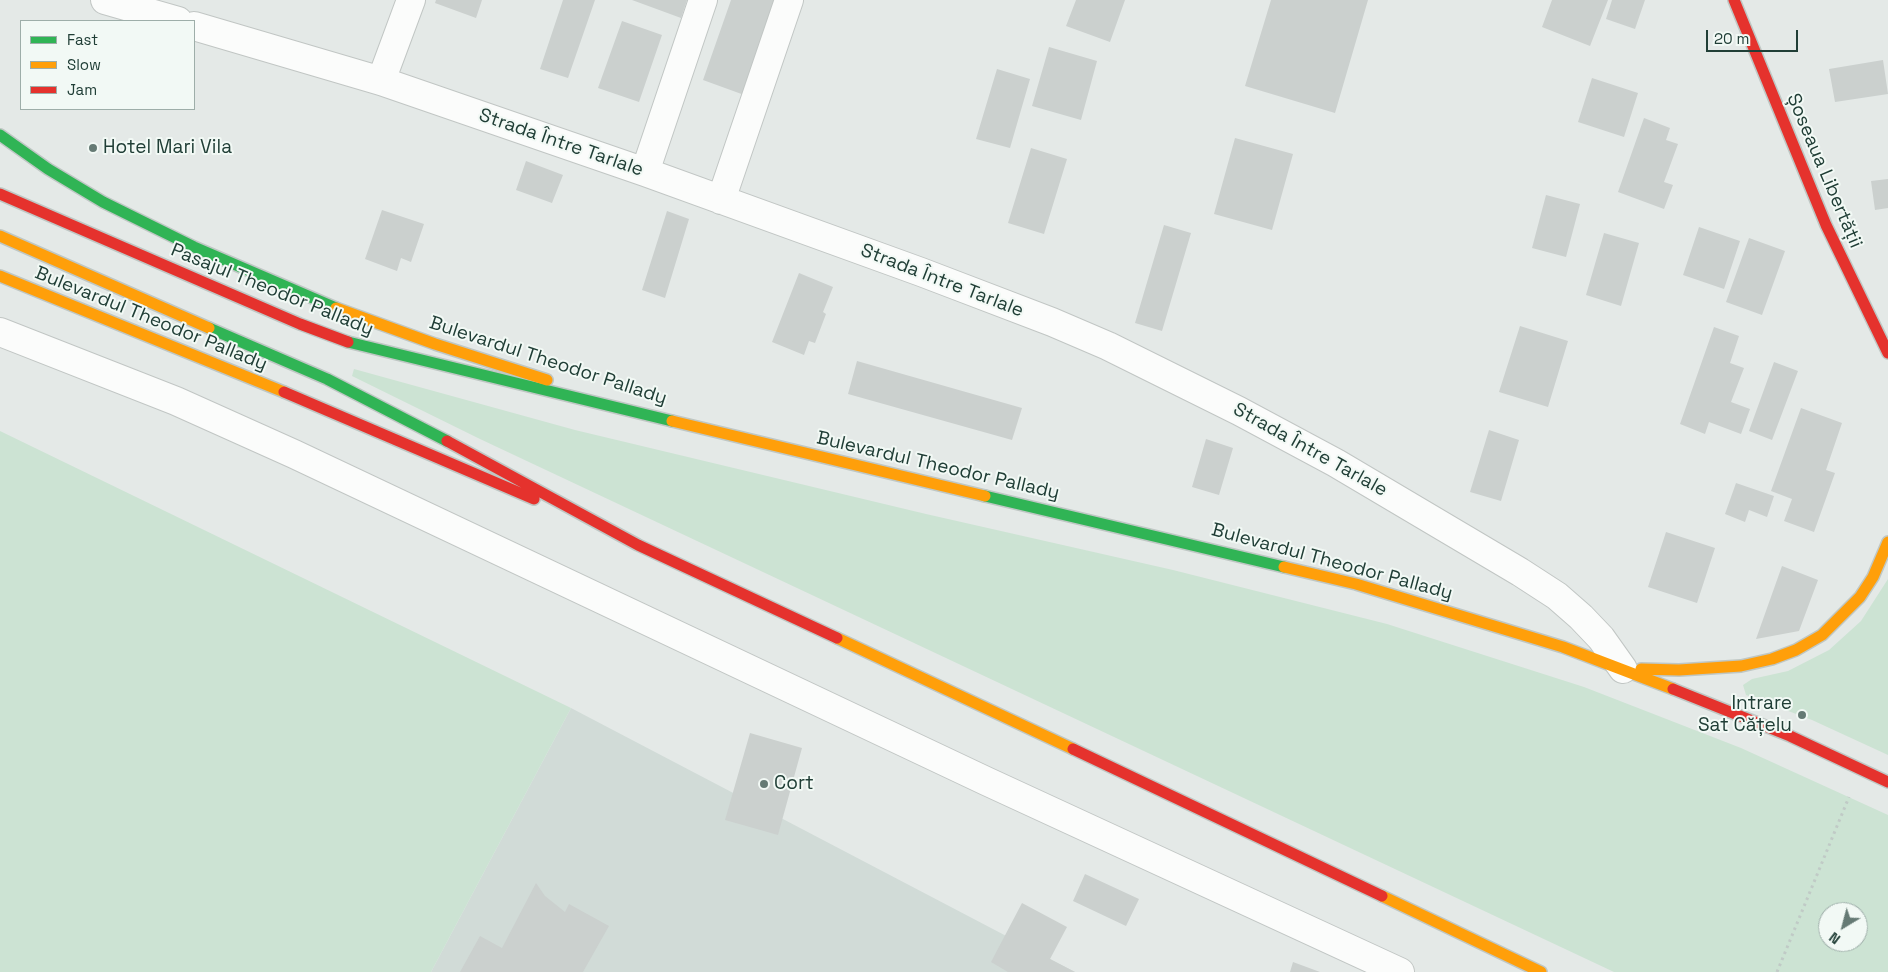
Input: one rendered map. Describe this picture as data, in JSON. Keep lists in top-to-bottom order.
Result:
{
  "streets": {
    "main road": ["Șoseaua Libertății", "Pasajul Theodor Pallady", "Bulevardul Theodor Pallady"],
    "street": ["Strada Între Tarlale"]
  },
  "crossings": [
    ["Strada Între Tarlale", "Bulevardul Theodor Pallady"],
    ["Pasajul Theodor Pallady", "Bulevardul Theodor Pallady"]
  ],
  "places": ["Hotel Mari Vila", "Intrare Sat Cățelu", "Cort"],
  "legend": ["Fast", "Slow", "Jam"],
  "scale_bar": "20 m",
  "north": "bottom left"
}
